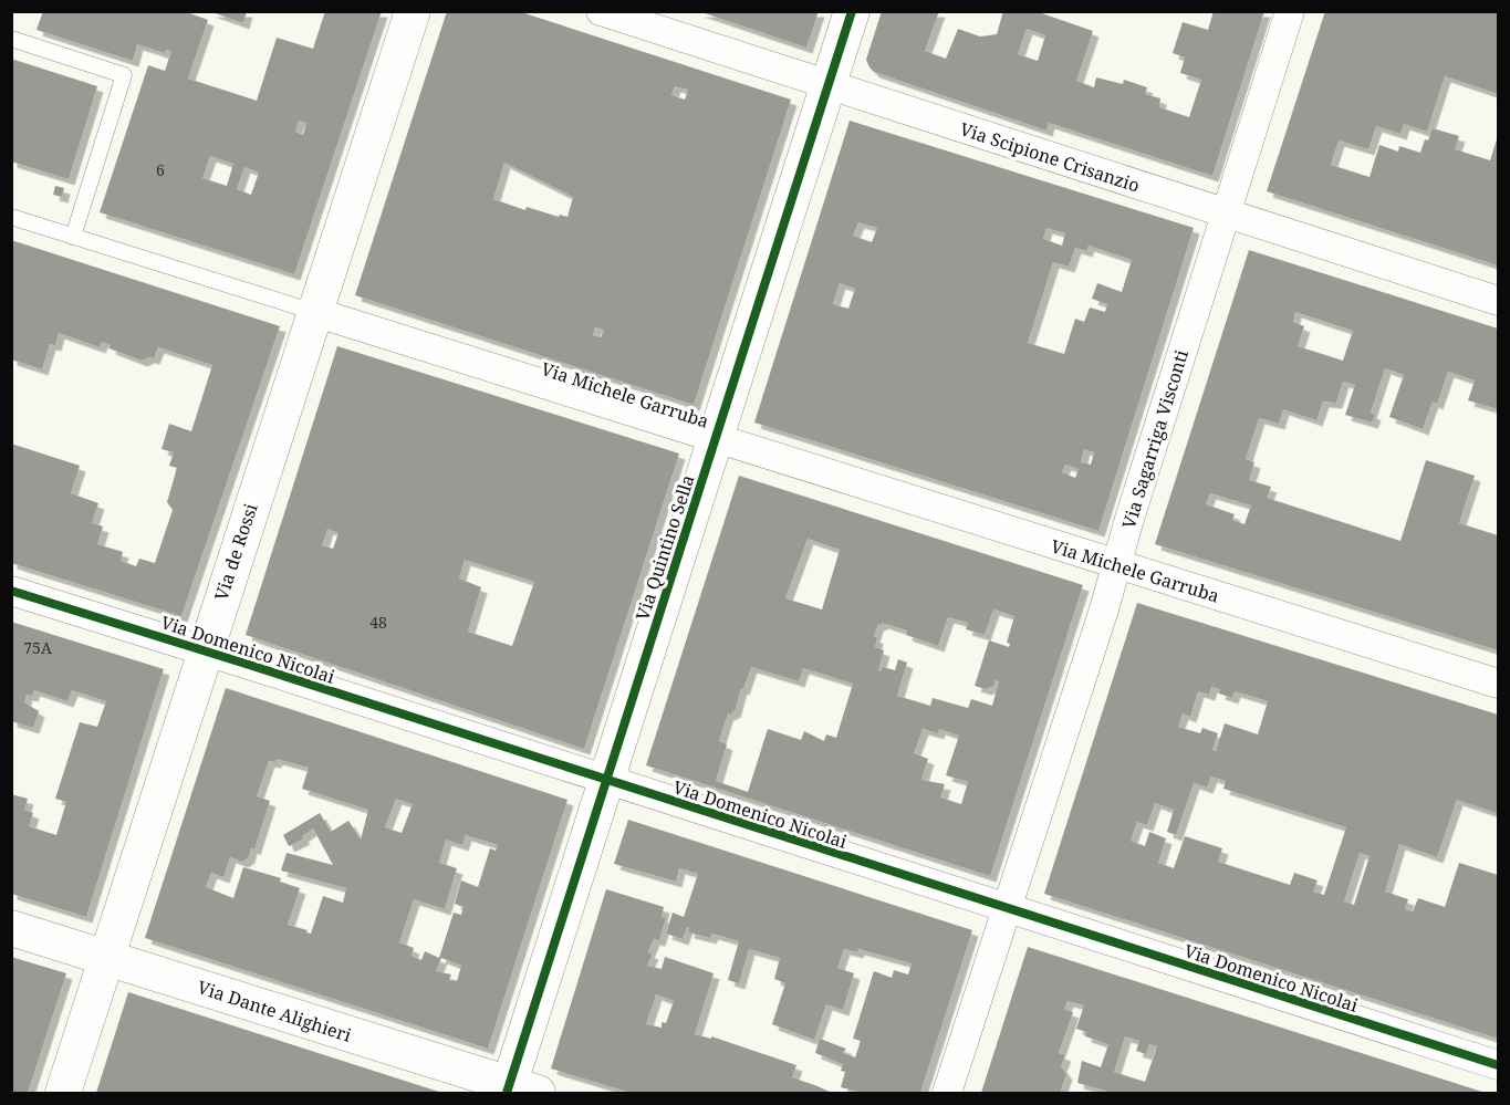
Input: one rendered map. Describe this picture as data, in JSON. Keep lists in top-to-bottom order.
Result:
{
  "streets": {
    "street": [
      "Via Scipione Crisanzio",
      "Via Michele Garruba",
      "Via Sagarriga Visconti",
      "Via Quintino Sella",
      "Via de Rossi",
      "Via Domenico Nicolai",
      "Via Dante Alighieri"
    ]
  },
  "crossings": [
    ["Via Scipione Crisanzio", "Via Sagarriga Visconti"],
    ["Via Scipione Crisanzio", "Via Quintino Sella"],
    ["Via Michele Garruba", "Via Sagarriga Visconti"],
    ["Via Michele Garruba", "Via Quintino Sella"],
    ["Via Michele Garruba", "Via de Rossi"],
    ["Via Sagarriga Visconti", "Via Domenico Nicolai"],
    ["Via Quintino Sella", "Via Domenico Nicolai"],
    ["Via Quintino Sella", "Via Dante Alighieri"],
    ["Via de Rossi", "Via Domenico Nicolai"],
    ["Via de Rossi", "Via Dante Alighieri"]
  ],
  "house_numbers": ["6", "48", "75A"]
}
